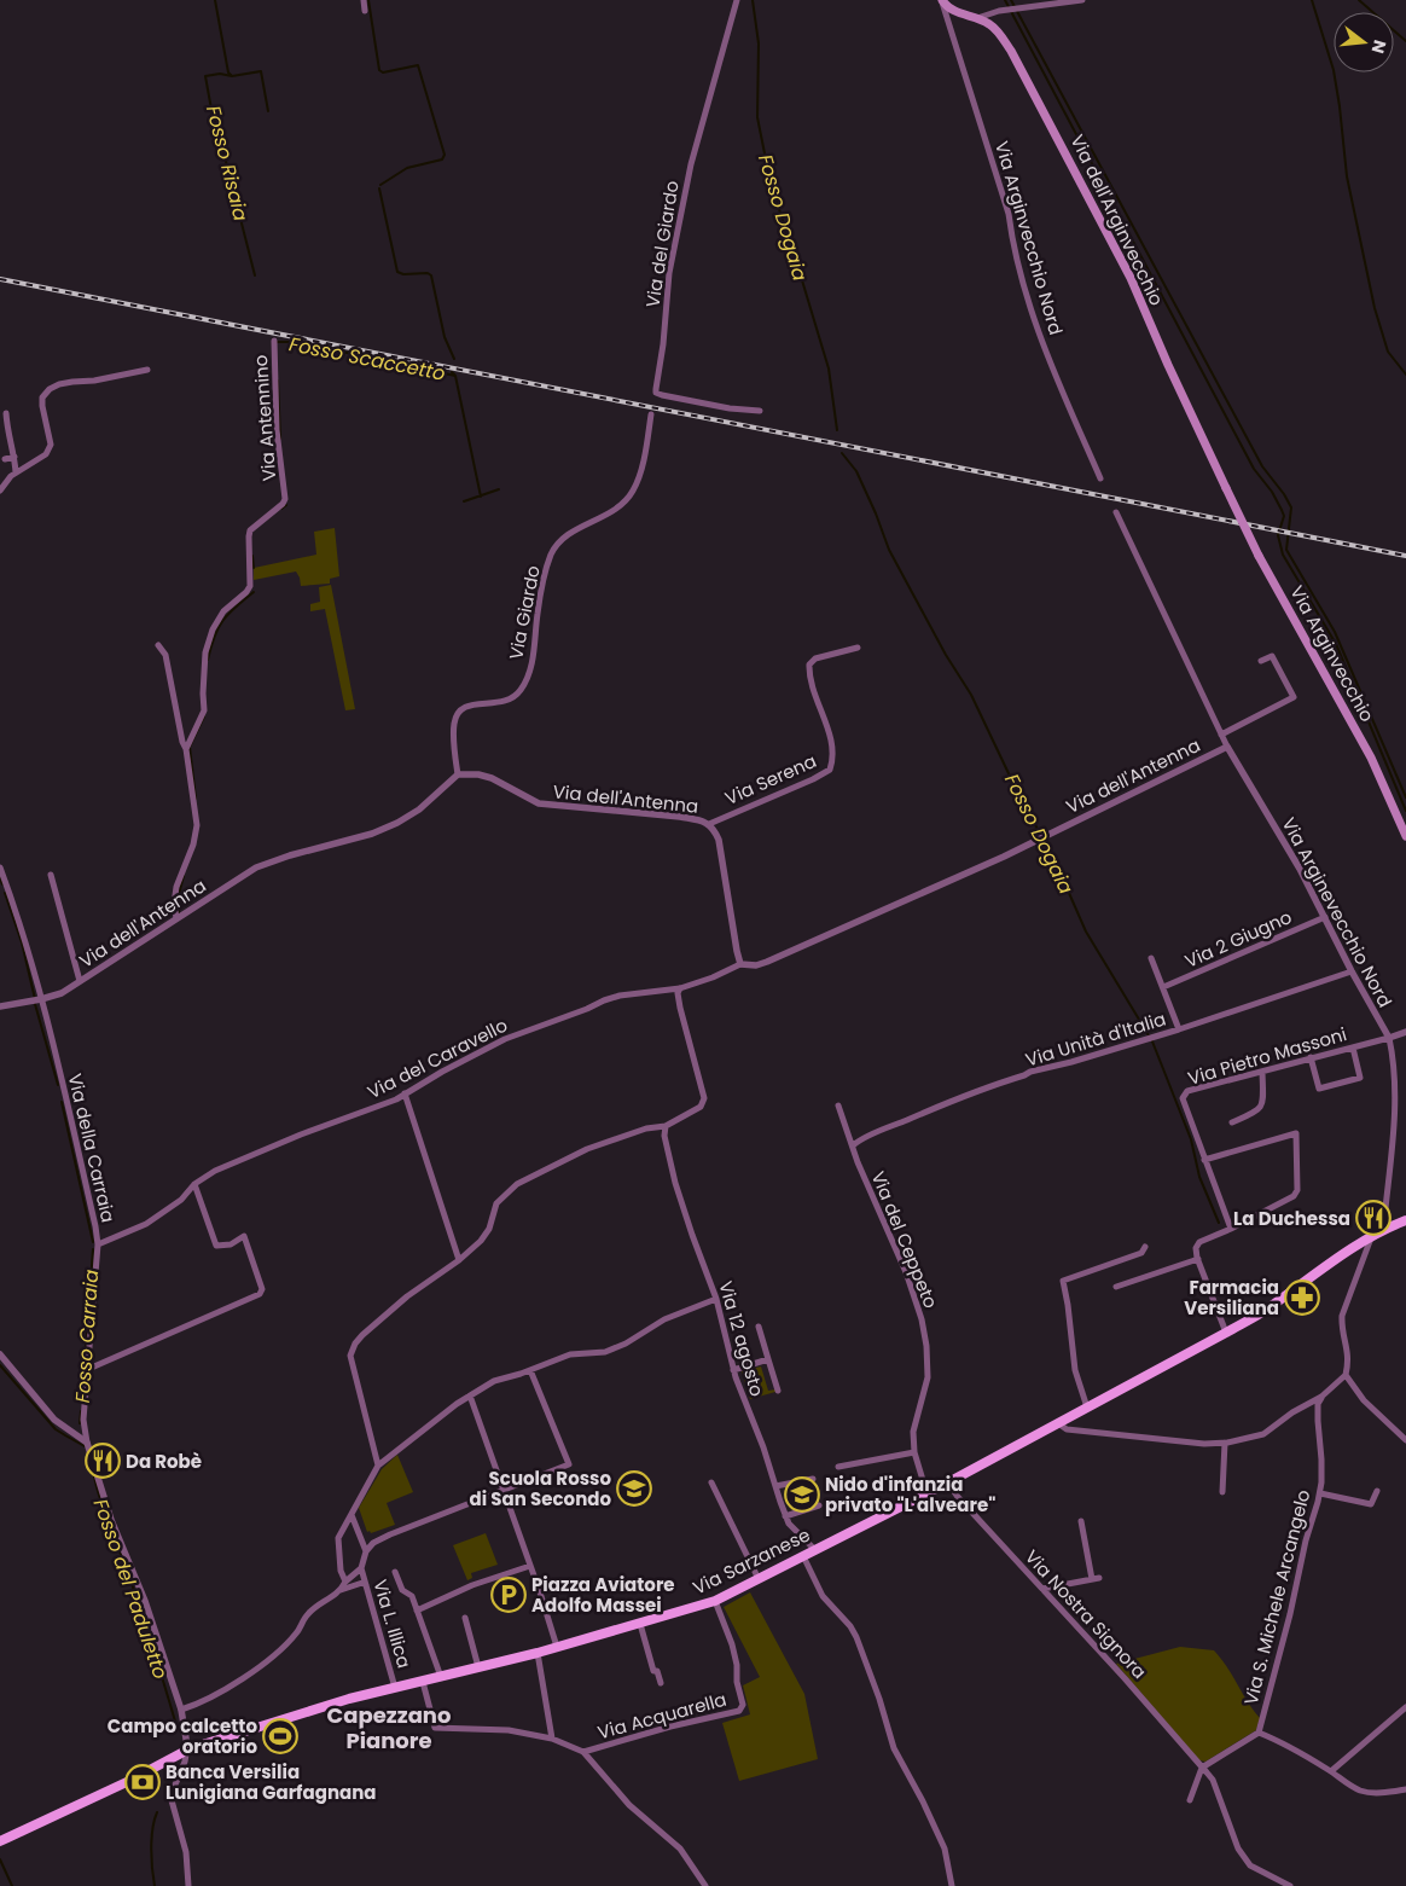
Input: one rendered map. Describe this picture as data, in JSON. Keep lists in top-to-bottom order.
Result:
{
  "streets": {
    "main road": ["Via dell'Arginvecchio", "Via Arginvecchio", "Via Sarzanese"],
    "street": [
      "Via Arginvecchio Nord",
      "Via del Giardo",
      "Via Antennino",
      "Via Giardo",
      "Via dell'Antenna",
      "Via Serena",
      "Via Arginevecchio Nord",
      "Via 2 Giugno",
      "Via Unità d'Italia",
      "Via Pietro Massoni",
      "Via del Caravello",
      "Via della Carraia",
      "Via del Ceppeto",
      "Via 12 agosto",
      "Via S. Michele Arcangelo",
      "Via Nostra Signora",
      "Via L. Illica",
      "Via Acquarella"
    ]
  },
  "crossings": [
    ["Via dell'Arginvecchio", "Via Arginvecchio Nord"],
    ["Via dell'Arginvecchio", "Via Arginvecchio"],
    ["Via Giardo", "Via dell'Antenna"],
    ["Via dell'Antenna", "Via Serena"],
    ["Via dell'Antenna", "Via Arginevecchio Nord"],
    ["Via dell'Antenna", "Via del Caravello"],
    ["Via dell'Antenna", "Via della Carraia"],
    ["Via Arginevecchio Nord", "Via 2 Giugno"],
    ["Via Arginevecchio Nord", "Via Unità d'Italia"],
    ["Via Arginevecchio Nord", "Via Pietro Massoni"],
    ["Via Unità d'Italia", "Via del Ceppeto"],
    ["Via del Caravello", "Via della Carraia"],
    ["Via del Ceppeto", "Via Sarzanese"],
    ["Via 12 agosto", "Via Sarzanese"],
    ["Via Sarzanese", "Via Nostra Signora"],
    ["Via Sarzanese", "Via L. Illica"],
    ["Via Sarzanese", "Via Acquarella"]
  ],
  "districts": ["Capezzano Pianore"],
  "water": [
    "Fosso Risaia",
    "Fosso Dogaia",
    "Fosso Scaccetto",
    "Fosso Carraia",
    "Fosso del Paduletto"
  ],
  "places": {
    "restaurant": ["La Duchessa", "Da Robè"],
    "pharmacy": ["Farmacia Versiliana"],
    "school or university": ["Scuola Rosso di San Secondo", "Nido d'infanzia privato \"L'alveare\""],
    "parking": ["Piazza Aviatore Adolfo Massei"],
    "sports": ["Campo calcetto oratorio"],
    "bank": ["Banca Versilia Lunigiana Garfagnana"]
  },
  "north": "right"
}
